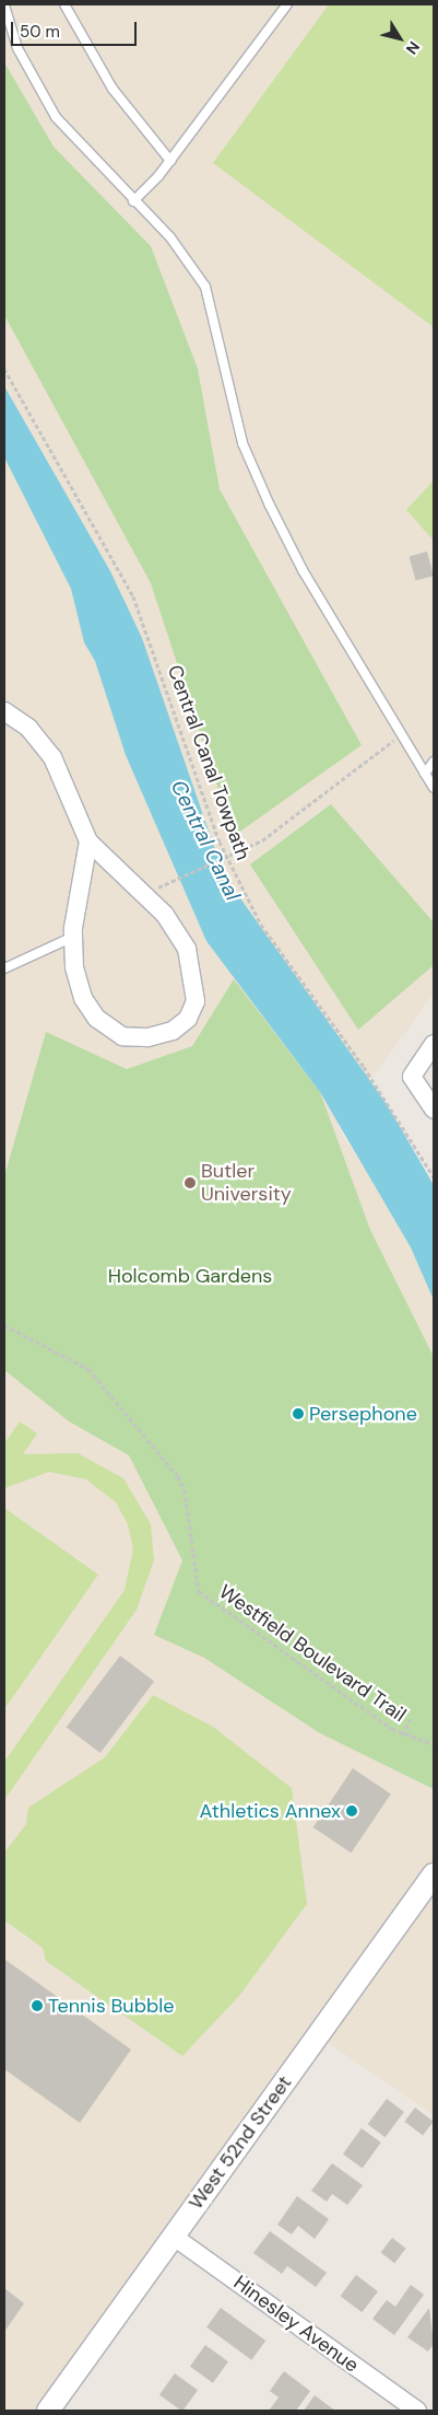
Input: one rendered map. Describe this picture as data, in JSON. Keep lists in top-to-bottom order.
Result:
{
  "streets": {
    "street": ["West 52nd Street", "Hinesley Avenue"],
    "path": ["Central Canal Towpath", "Westfield Boulevard Trail"]
  },
  "crossings": [
    ["West 52nd Street", "Hinesley Avenue"]
  ],
  "water": ["Central Canal"],
  "parks": ["Holcomb Gardens"],
  "places": [
    "Butler University",
    "Persephone",
    "Athletics Annex",
    "Tennis Bubble"
  ],
  "scale_bar": "50 m",
  "north": "bottom right"
}
